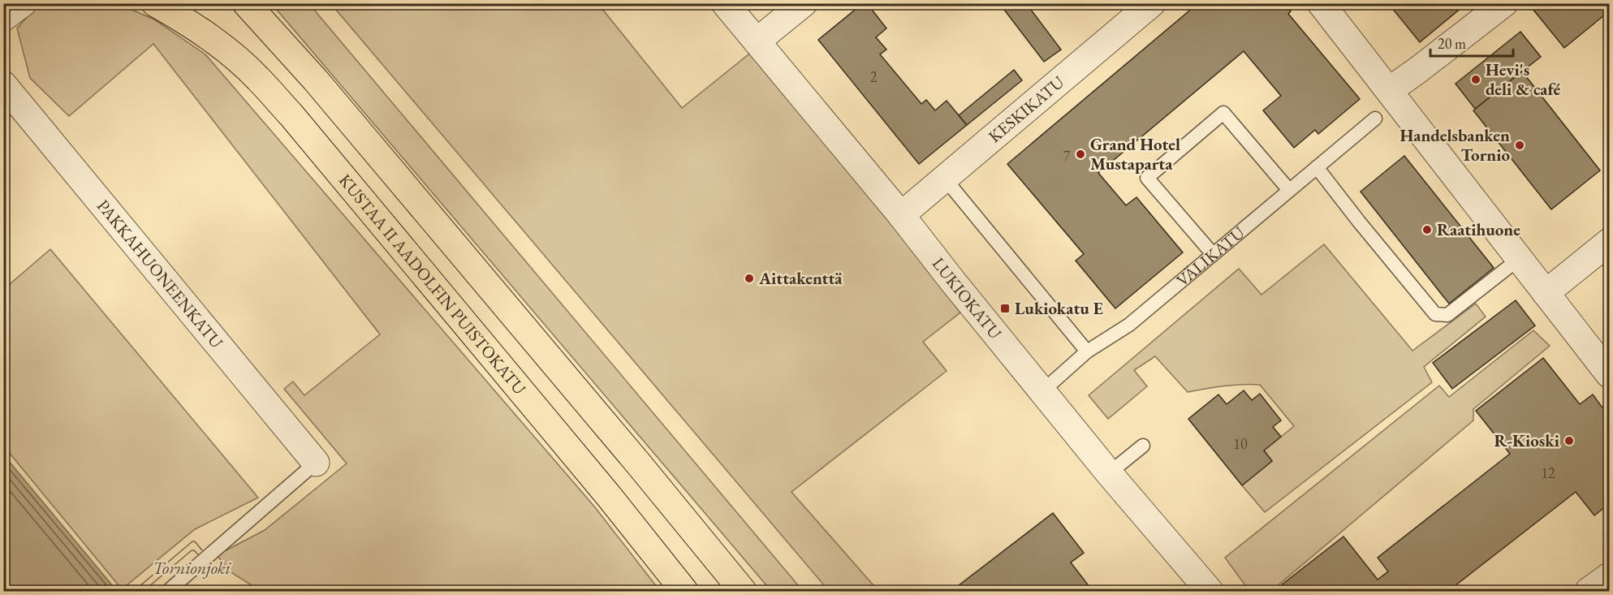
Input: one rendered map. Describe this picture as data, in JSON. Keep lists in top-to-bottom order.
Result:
{
  "streets": {
    "highway": ["KUSTAA II AADOLFIN PUISTOKATU"],
    "street": ["KESKIKATU", "PAKKAHUONEENKATU", "LUKIOKATU"],
    "lane": ["VÄLIKATU"]
  },
  "crossings": [
    ["KESKIKATU", "LUKIOKATU"],
    ["VÄLIKATU", "LUKIOKATU"]
  ],
  "water": ["Tornionjoki"],
  "places": {
    "other": [
      "Hevi's deli & café",
      "Handelsbanken Tornio",
      "Grand Hotel Mustaparta",
      "Raatihuone",
      "Aittakenttä",
      "R-Kioski"
    ],
    "transit": ["Lukiokatu E"]
  },
  "house_numbers": [
    "2",
    "7",
    "10",
    "12"
  ],
  "scale_bar": "20 m"
}
